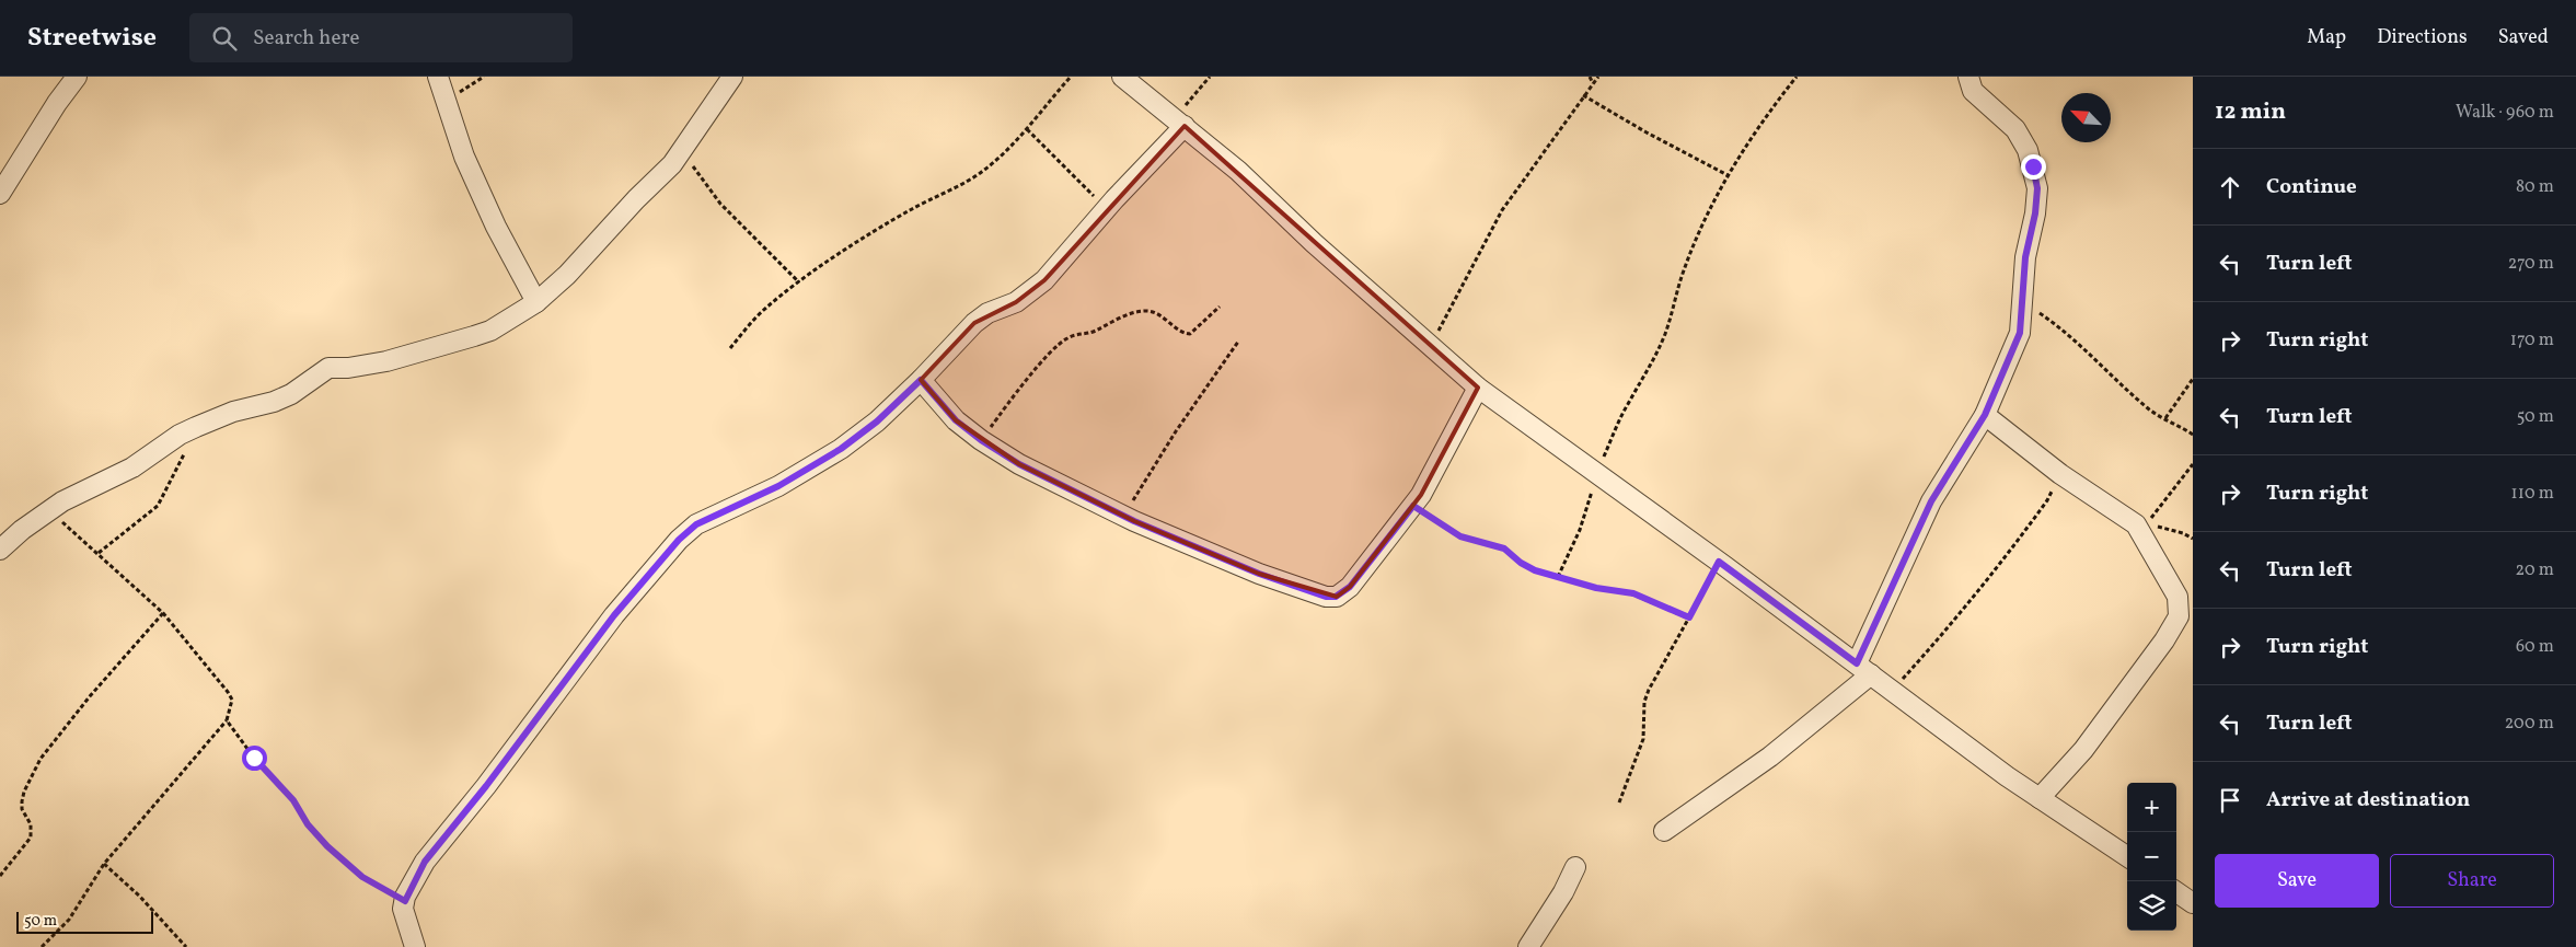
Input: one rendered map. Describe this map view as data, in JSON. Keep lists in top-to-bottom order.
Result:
{
  "scale_bar": "50 m",
  "north": "top left",
  "page": {
    "header": "Streetwise",
    "search": "Search here",
    "nav": ["Map", "Directions", "Saved"],
    "heading": ["12 min", "Walk · 960 m"],
    "list": [
      ["Continue", "80 m"],
      ["Turn left", "270 m"],
      ["Turn right", "170 m"],
      ["Turn left", "50 m"],
      ["Turn right", "110 m"],
      ["Turn left", "20 m"],
      ["Turn right", "60 m"],
      ["Turn left", "200 m"],
      "Arrive at destination"
    ],
    "map_buttons": ["+", "−"],
    "buttons": ["Save", "Share"],
    "scale": "50 m"
  }
}
